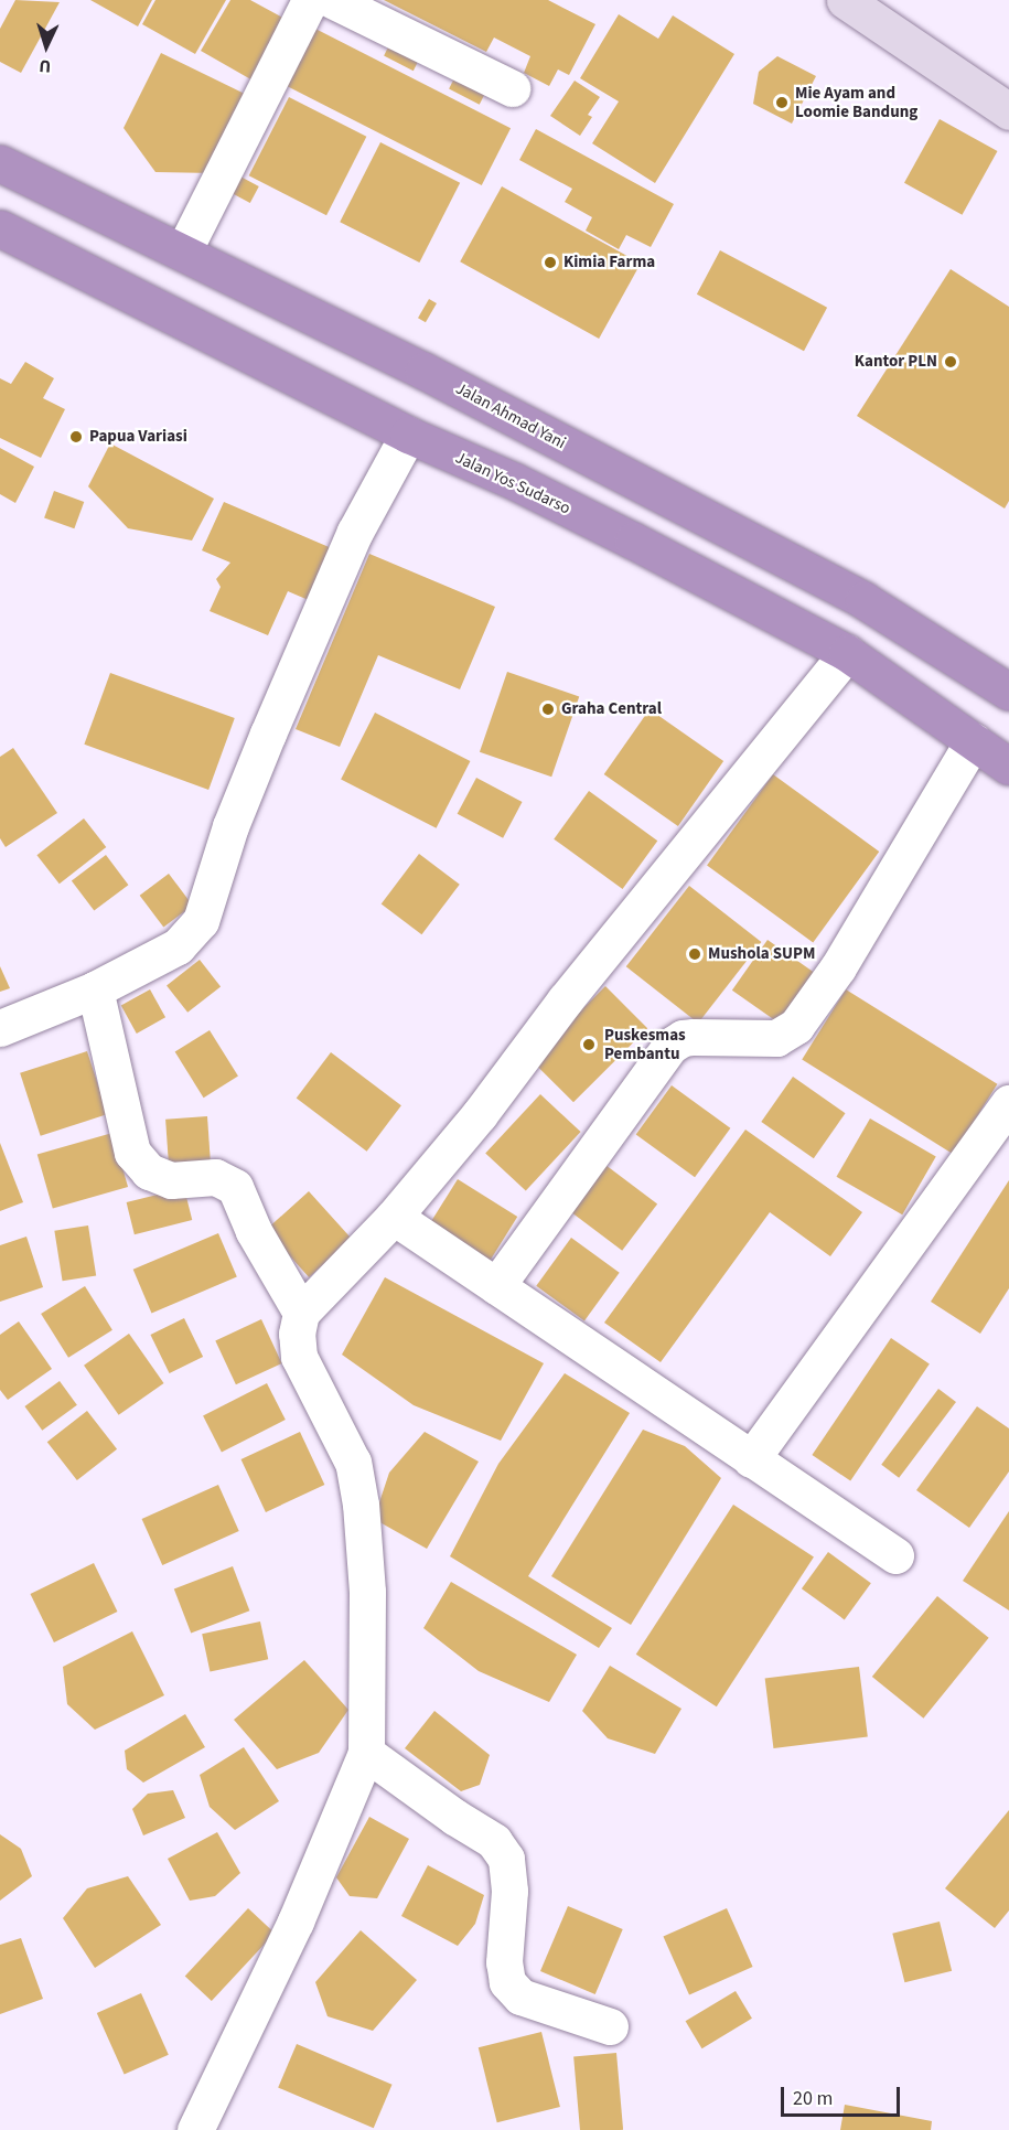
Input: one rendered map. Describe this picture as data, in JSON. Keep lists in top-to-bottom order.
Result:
{
  "streets": {
    "highway": ["Jalan Ahmad Yani", "Jalan Yos Sudarso"]
  },
  "places": [
    "Mie Ayam and Loomie Bandung",
    "Kimia Farma",
    "Kantor PLN",
    "Papua Variasi",
    "Graha Central",
    "Mushola SUPM",
    "Puskesmas Pembantu"
  ],
  "scale_bar": "20 m",
  "north": "bottom"
}
